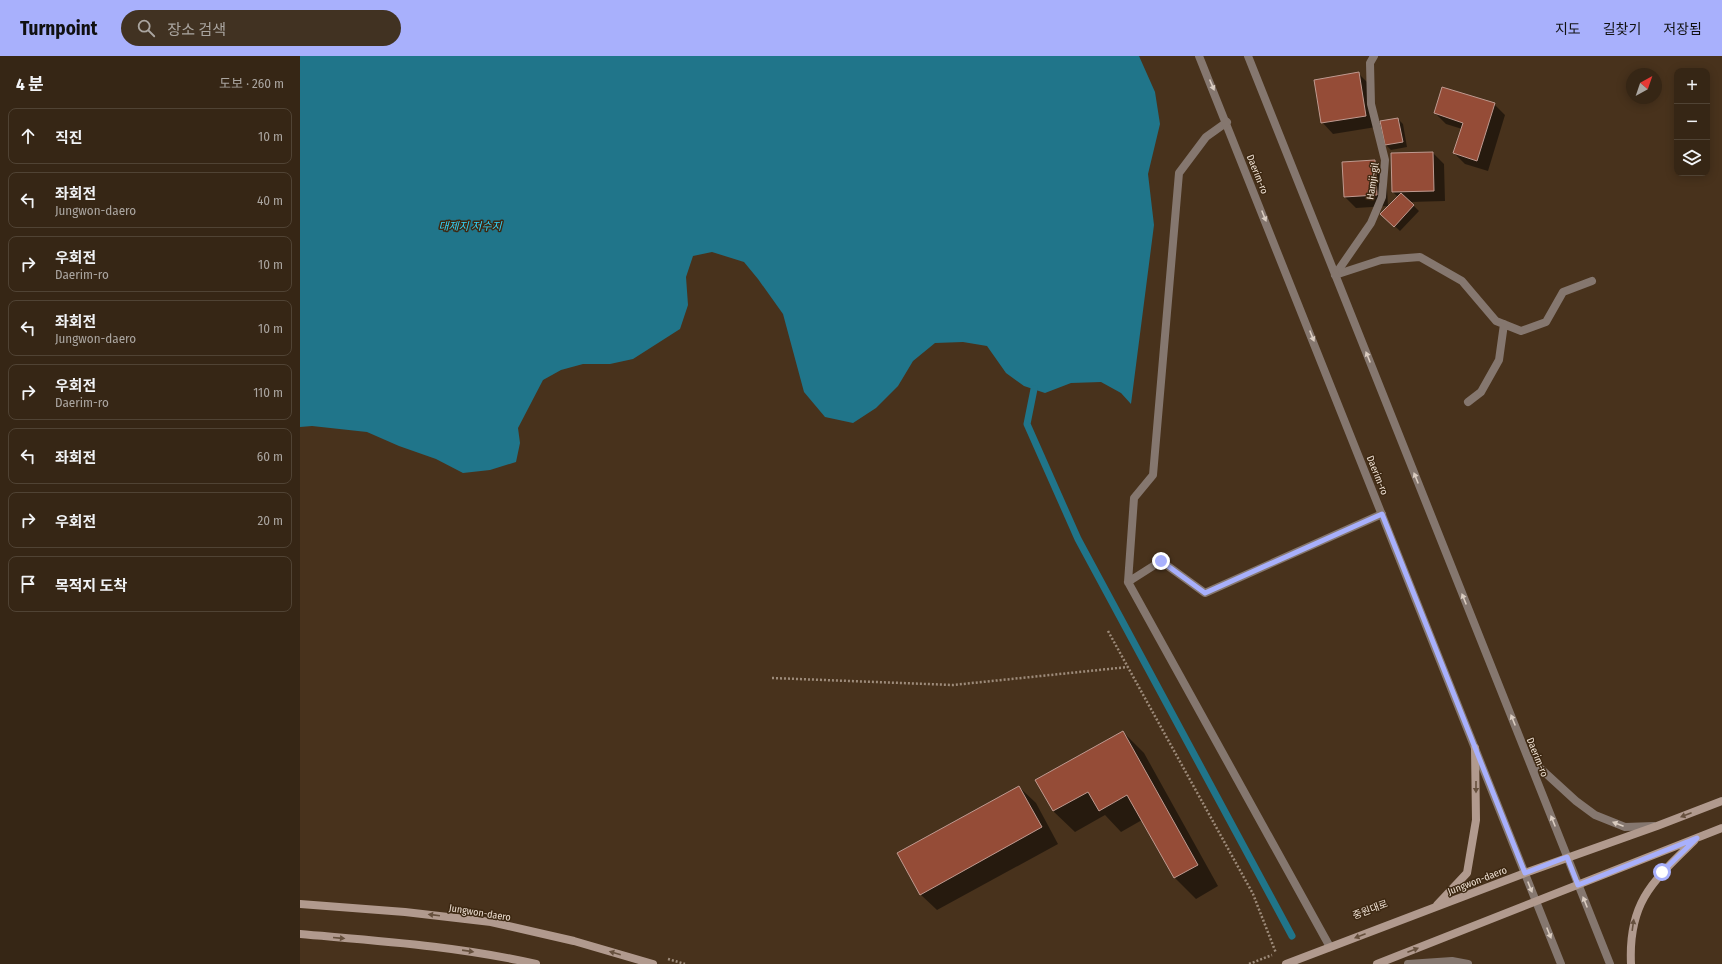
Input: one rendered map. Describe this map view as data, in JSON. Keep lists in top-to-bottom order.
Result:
{
  "streets": {
    "main road": ["Jungwon-daero"],
    "street": ["Daerim-ro", "Hamji-gil"]
  },
  "crossings": [
    ["Daerim-ro", "Hamji-gil"],
    ["Daerim-ro", "Jungwon-daero"]
  ],
  "water": ["대제지 저수지"],
  "north": "top right",
  "page": {
    "header": "Turnpoint",
    "search": "장소 검색",
    "nav": ["지도", "길찾기", "저장됨"],
    "heading": ["4 분", "도보 · 260 m"],
    "map_buttons": ["+", "−"],
    "list": [
      ["직진", "10 m"],
      ["좌회전", "Jungwon-daero", "40 m"],
      ["우회전", "Daerim-ro", "10 m"],
      ["좌회전", "Jungwon-daero", "10 m"],
      ["우회전", "Daerim-ro", "110 m"],
      ["좌회전", "60 m"],
      ["우회전", "20 m"],
      "목적지 도착"
    ]
  }
}
